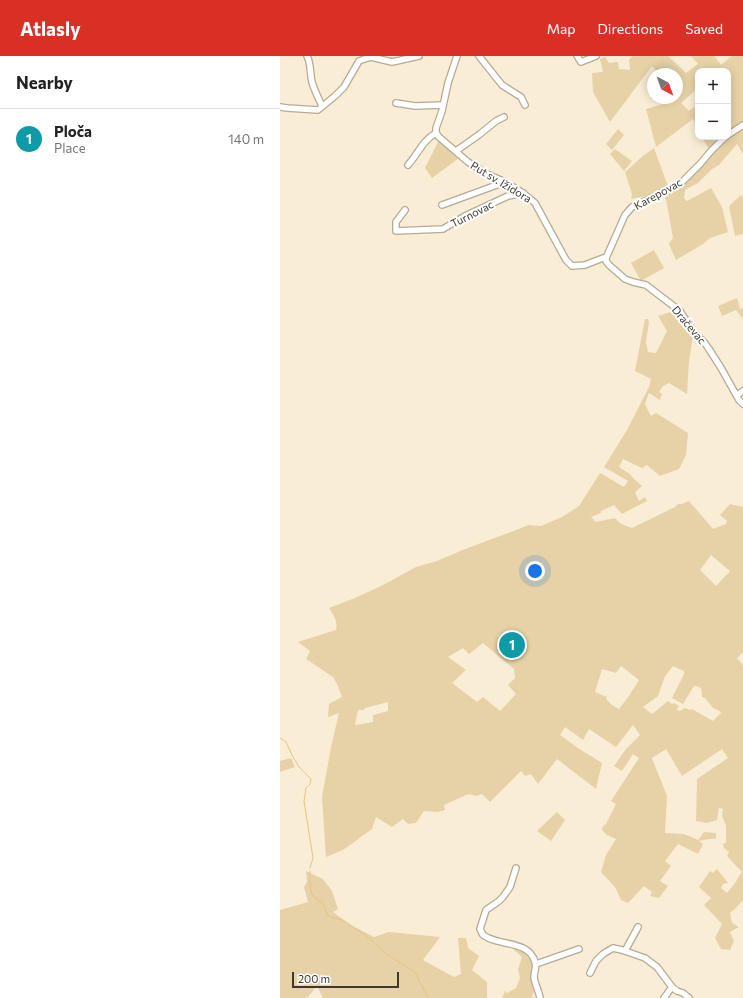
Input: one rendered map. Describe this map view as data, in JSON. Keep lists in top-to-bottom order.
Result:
{
  "streets": {
    "street": [
      "Put sv. Ižidora",
      "Karepovac",
      "Turnovac",
      "Dračevac"
    ]
  },
  "crossings": [
    ["Put sv. Ižidora", "Karepovac"],
    ["Put sv. Ižidora", "Turnovac"],
    ["Put sv. Ižidora", "Dračevac"],
    ["Karepovac", "Dračevac"]
  ],
  "scale_bar": "200 m",
  "north": "bottom right",
  "page": {
    "header": "Atlasly",
    "nav": ["Map", "Directions", "Saved"],
    "heading": "Nearby",
    "map_buttons": ["+", "−"],
    "list": [
      {
        "mark": "1",
        "name": "Ploča",
        "note": "Place",
        "value": "140 m"
      }
    ],
    "pins": "1",
    "scale": "200 m"
  }
}
